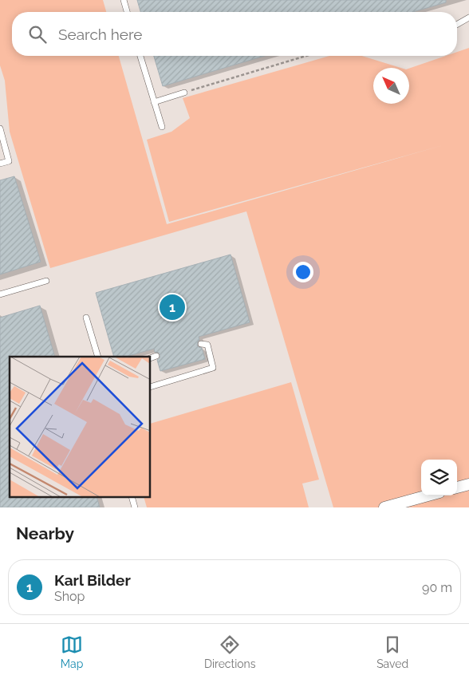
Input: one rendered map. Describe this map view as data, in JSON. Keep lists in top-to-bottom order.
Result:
{
  "north": "top left",
  "page": {
    "search": "Search here",
    "pins": "1",
    "heading": "Nearby",
    "list": [
      {
        "mark": "1",
        "name": "Karl Bilder",
        "note": "Shop",
        "value": "90 m"
      }
    ],
    "nav": ["Map", "Directions", "Saved"]
  }
}
